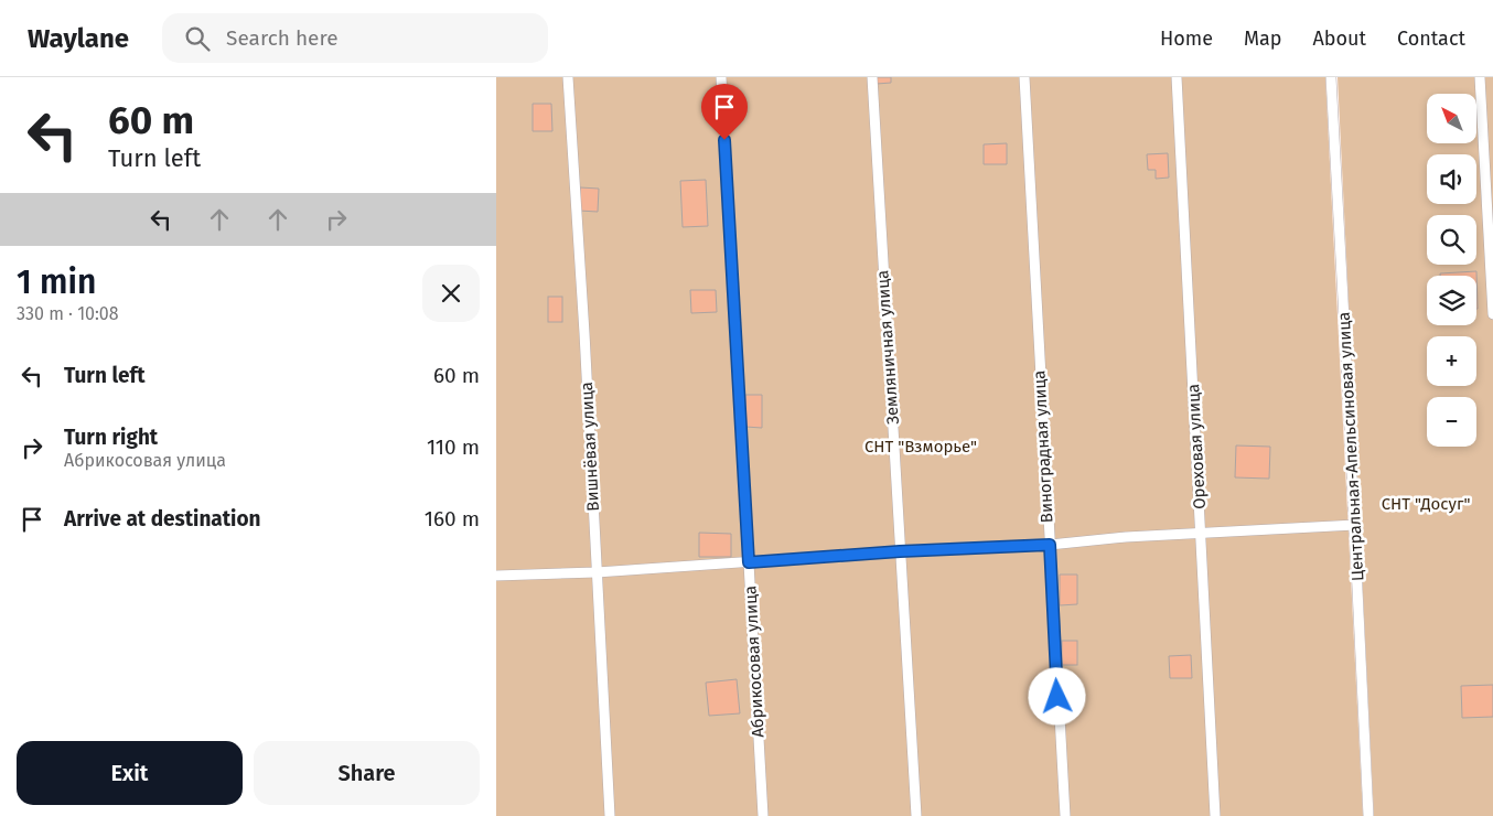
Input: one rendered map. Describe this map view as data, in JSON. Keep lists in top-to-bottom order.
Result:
{
  "streets": {
    "lane": [
      "Земляничная улица",
      "Вишнёвая улица",
      "Виноградная улица",
      "Ореховая улица",
      "Центральная-Апельсиновая улица",
      "Абрикосовая улица"
    ]
  },
  "parks": ["СНТ \"Взморье\"", "СНТ \"Досуг\""],
  "north": "top left",
  "page": {
    "header": "Waylane",
    "search": "Search here",
    "nav": [
      "Home",
      "Map",
      "About",
      "Contact"
    ],
    "turn": ["60 m", "Turn left"],
    "map_buttons": ["+", "−"],
    "heading": ["1 min", "330 m · 10:08"],
    "list": [
      {
        "name": "Turn left",
        "value": "60 m"
      },
      {
        "name": "Turn right",
        "note": "Абрикосовая улица",
        "value": "110 m"
      },
      {
        "name": "Arrive at destination",
        "value": "160 m"
      }
    ],
    "buttons": ["Exit", "Share"]
  }
}
